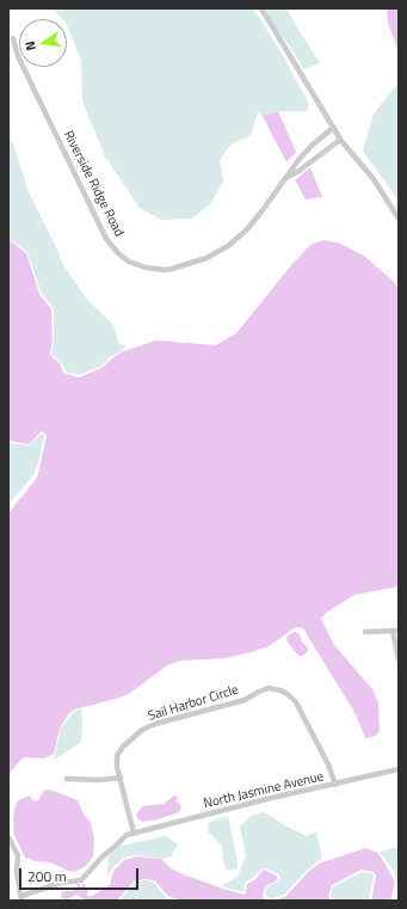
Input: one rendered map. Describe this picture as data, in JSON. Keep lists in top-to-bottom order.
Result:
{
  "streets": {
    "street": ["Riverside Ridge Road", "Sail Harbor Circle", "North Jasmine Avenue"]
  },
  "crossings": [
    ["Sail Harbor Circle", "North Jasmine Avenue"]
  ],
  "scale_bar": "200 m",
  "north": "left"
}
